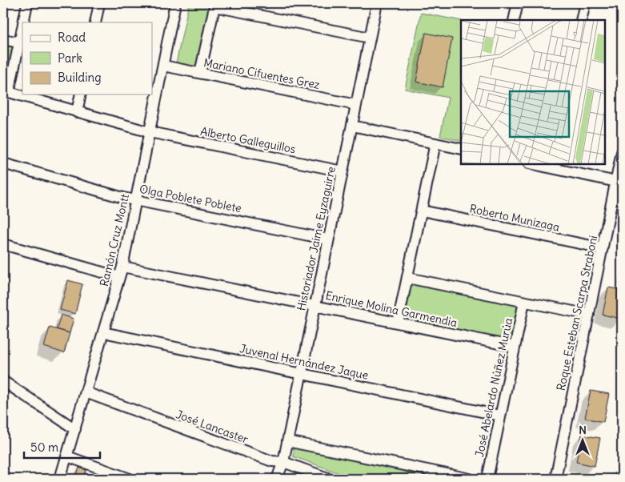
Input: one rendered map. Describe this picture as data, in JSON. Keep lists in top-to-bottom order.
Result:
{
  "streets": {
    "street": [
      "Mariano Cifuentes Grez",
      "Alberto Galleguillos",
      "Olga Poblete Poblete",
      "Roberto Munizaga",
      "Historiador Jaime Eyzaguirre",
      "Ramón Cruz Montt",
      "Enrique Molina Garmendia",
      "Roque Esteban Scarpa Straboni",
      "Juvenal Hernández Jaque",
      "José Abelardo Núñez Murúa",
      "José Lancaster"
    ]
  },
  "crossings": [
    ["Mariano Cifuentes Grez", "Historiador Jaime Eyzaguirre"],
    ["Mariano Cifuentes Grez", "Ramón Cruz Montt"],
    ["Alberto Galleguillos", "Historiador Jaime Eyzaguirre"],
    ["Alberto Galleguillos", "Ramón Cruz Montt"],
    ["Olga Poblete Poblete", "Historiador Jaime Eyzaguirre"],
    ["Olga Poblete Poblete", "Ramón Cruz Montt"],
    ["Roberto Munizaga", "Roque Esteban Scarpa Straboni"],
    ["Historiador Jaime Eyzaguirre", "Enrique Molina Garmendia"],
    ["Historiador Jaime Eyzaguirre", "Juvenal Hernández Jaque"],
    ["Historiador Jaime Eyzaguirre", "José Lancaster"],
    ["Ramón Cruz Montt", "Enrique Molina Garmendia"],
    ["Ramón Cruz Montt", "Juvenal Hernández Jaque"],
    ["Ramón Cruz Montt", "José Lancaster"],
    ["Enrique Molina Garmendia", "José Abelardo Núñez Murúa"],
    ["Juvenal Hernández Jaque", "José Abelardo Núñez Murúa"]
  ],
  "legend": ["Road", "Park", "Building"],
  "scale_bar": "50 m",
  "north": "top"
}
